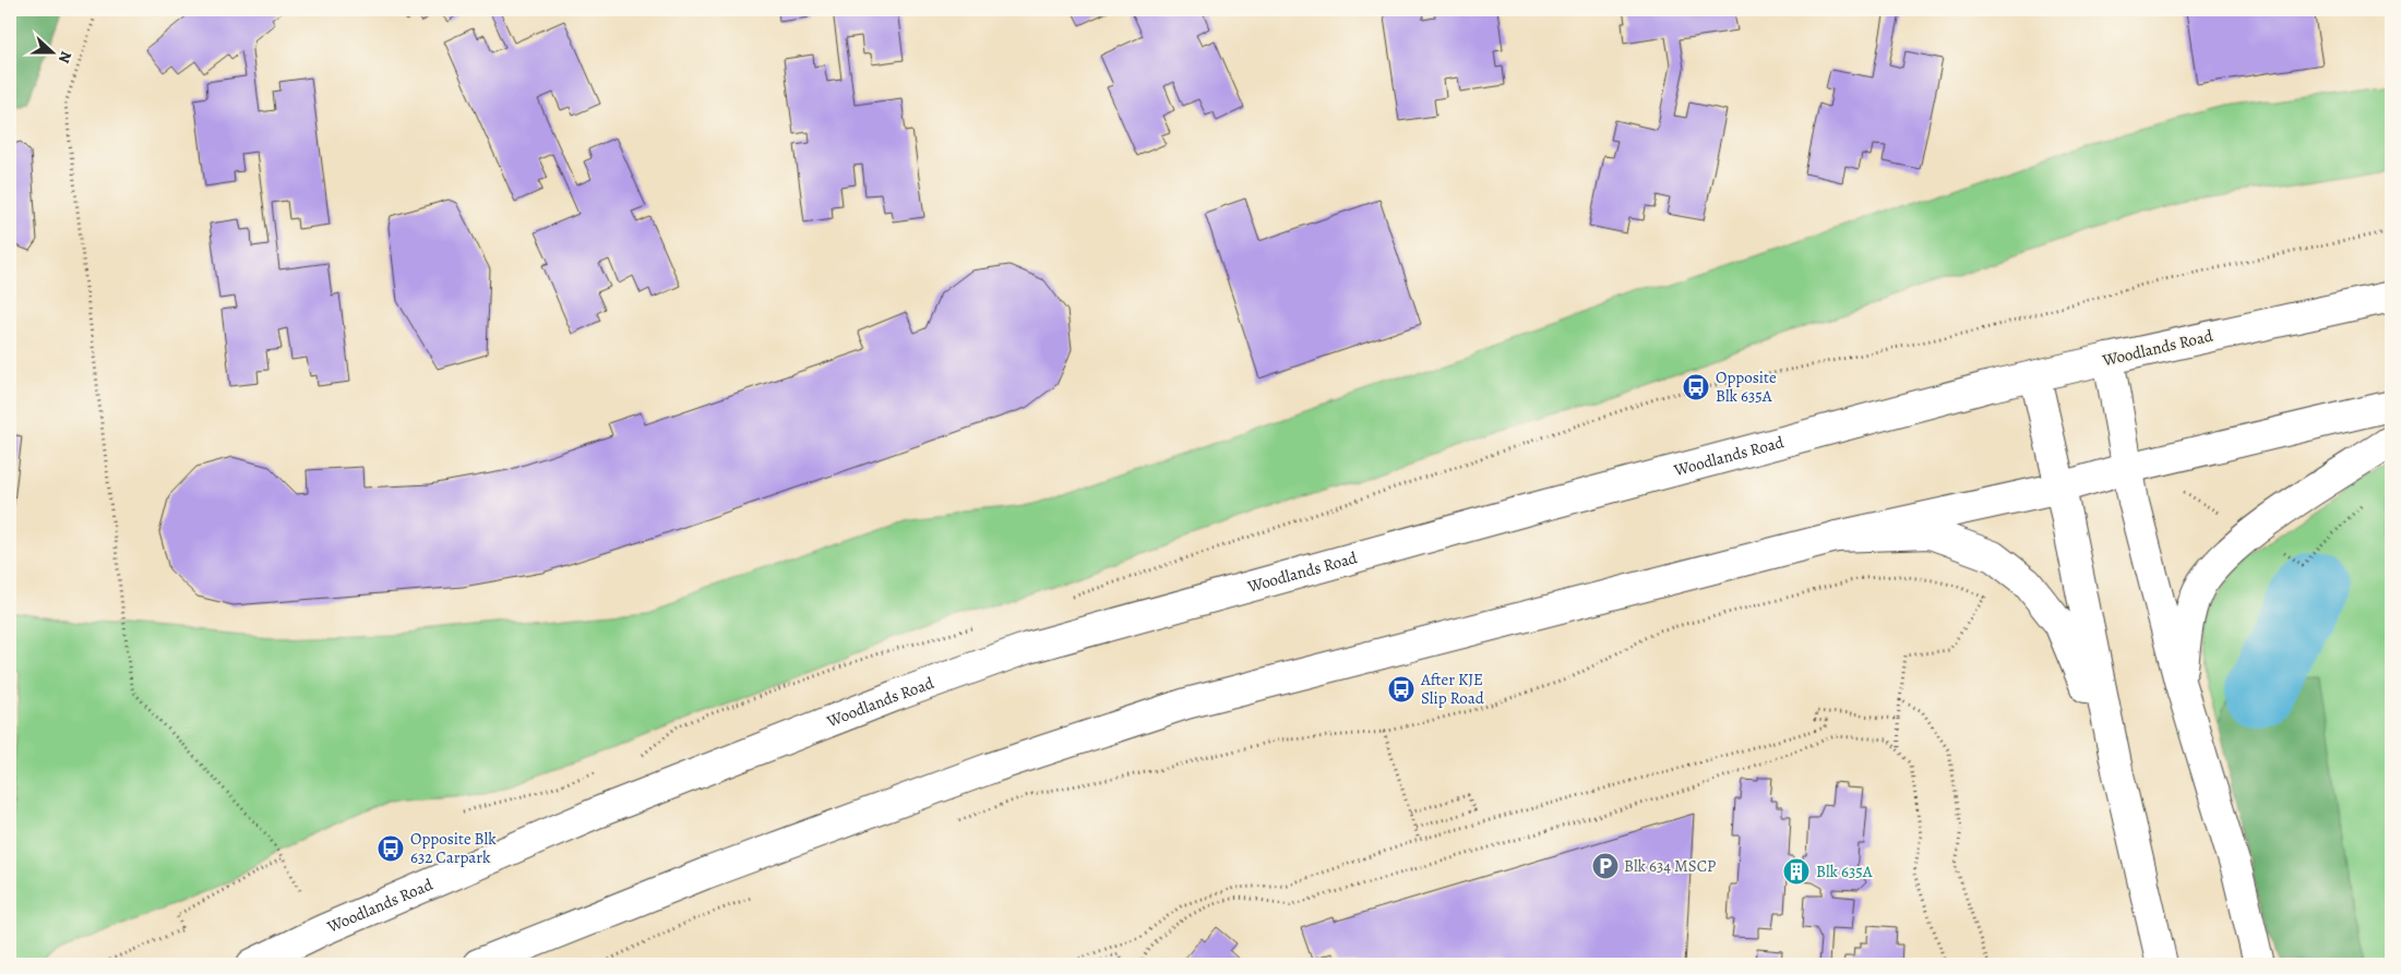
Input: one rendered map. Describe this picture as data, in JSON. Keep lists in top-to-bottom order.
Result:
{
  "streets": {
    "main road": ["Woodlands Road"]
  },
  "places": {
    "bus stop": ["Opposite Blk 635A", "After KJE Slip Road", "Opposite Blk 632 Carpark"],
    "parking": ["Blk 634 MSCP"],
    "building": ["Blk 635A"]
  },
  "north": "right"
}
